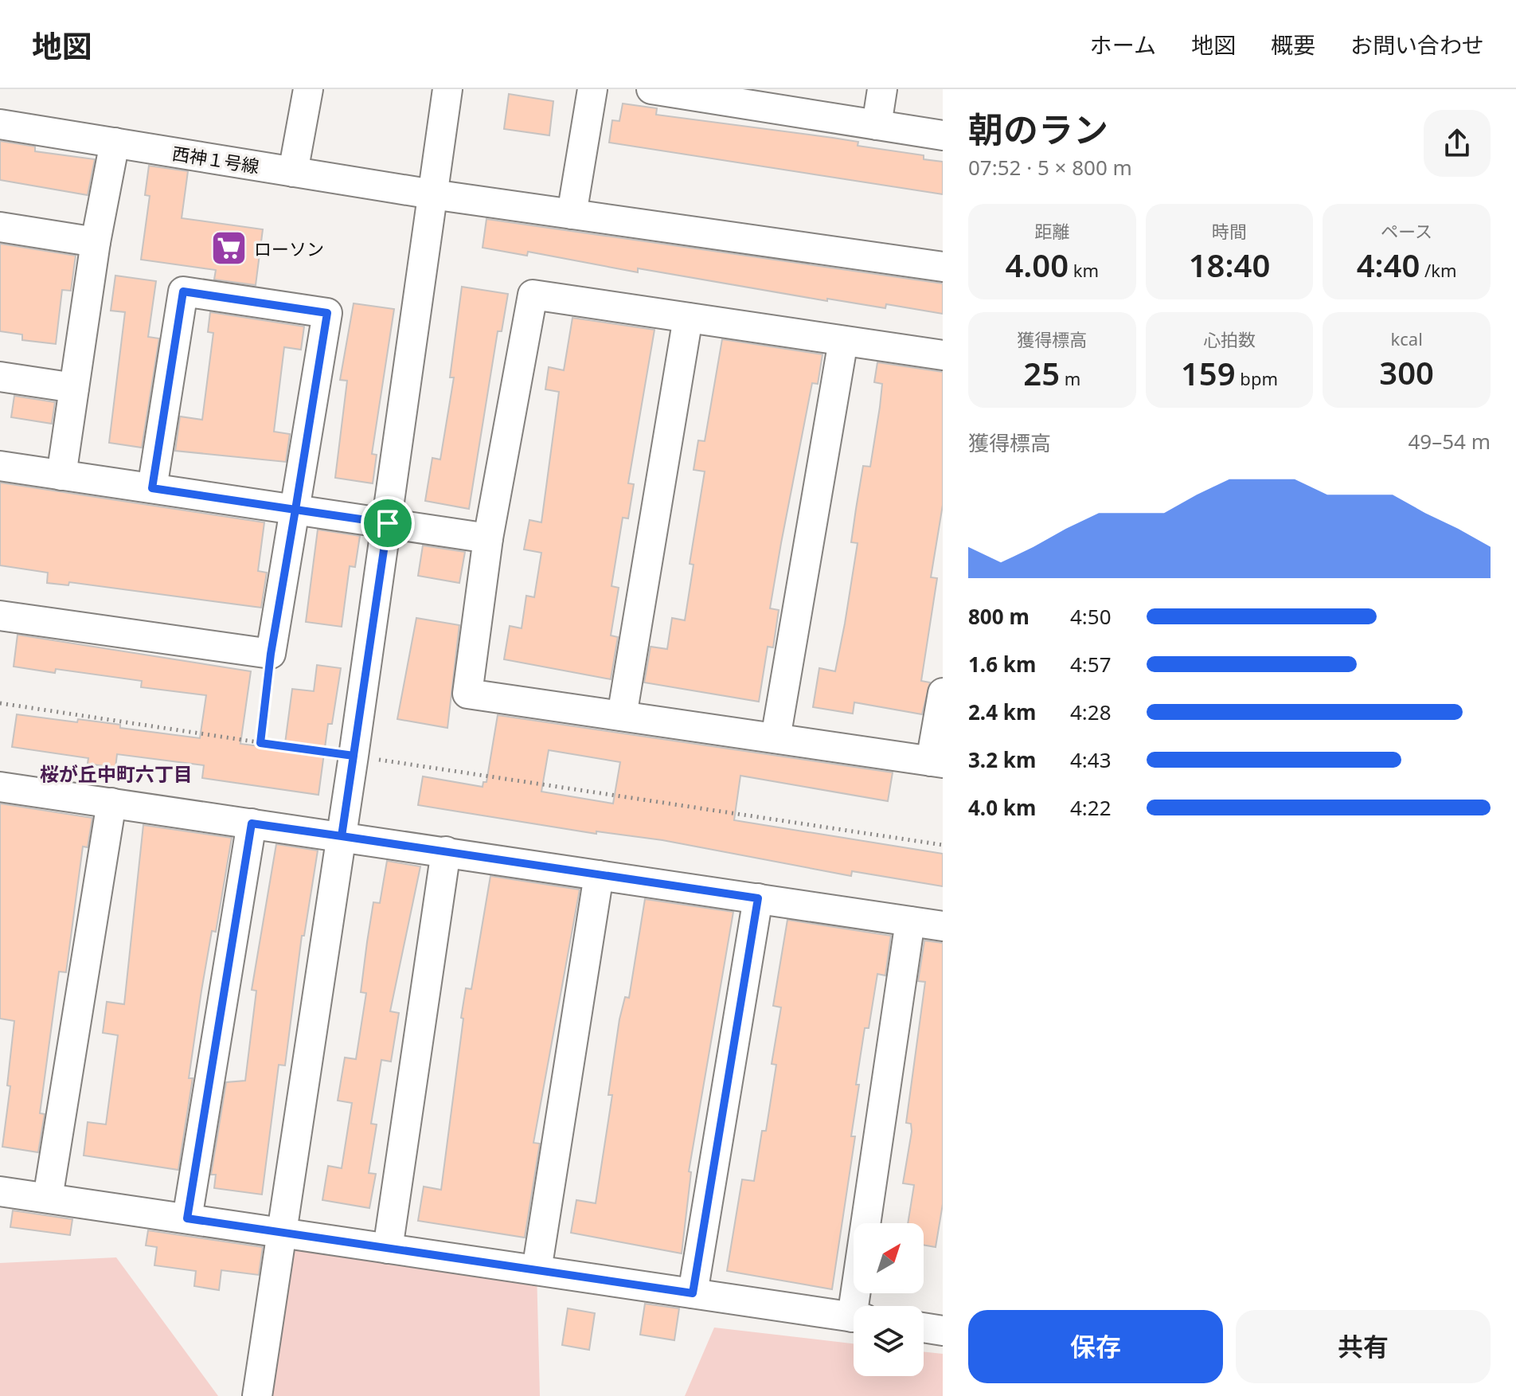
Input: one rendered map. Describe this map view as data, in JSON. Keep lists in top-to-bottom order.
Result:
{
  "streets": {
    "street": ["西神１号線"]
  },
  "districts": ["桜が丘中町六丁目"],
  "places": {
    "supermarket": ["ローソン"]
  },
  "north": "top right",
  "page": {
    "header": "地図",
    "nav": [
      "ホーム",
      "地図",
      "概要",
      "お問い合わせ"
    ],
    "heading": ["朝のラン", "07:52 · 5 × 800 m"],
    "stats": [
      ["距離", "4.00 km"],
      ["時間", "18:40"],
      ["ペース", "4:40 /km"],
      ["獲得標高", "25 m"],
      ["心拍数", "159 bpm"],
      ["kcal", "300"]
    ],
    "chart": ["獲得標高", "49–54 m"],
    "list": [
      {
        "name": "800 m",
        "note": "4:50"
      },
      {
        "name": "1.6 km",
        "note": "4:57"
      },
      {
        "name": "2.4 km",
        "note": "4:28"
      },
      {
        "name": "3.2 km",
        "note": "4:43"
      },
      {
        "name": "4.0 km",
        "note": "4:22"
      }
    ],
    "buttons": ["保存", "共有"]
  }
}
